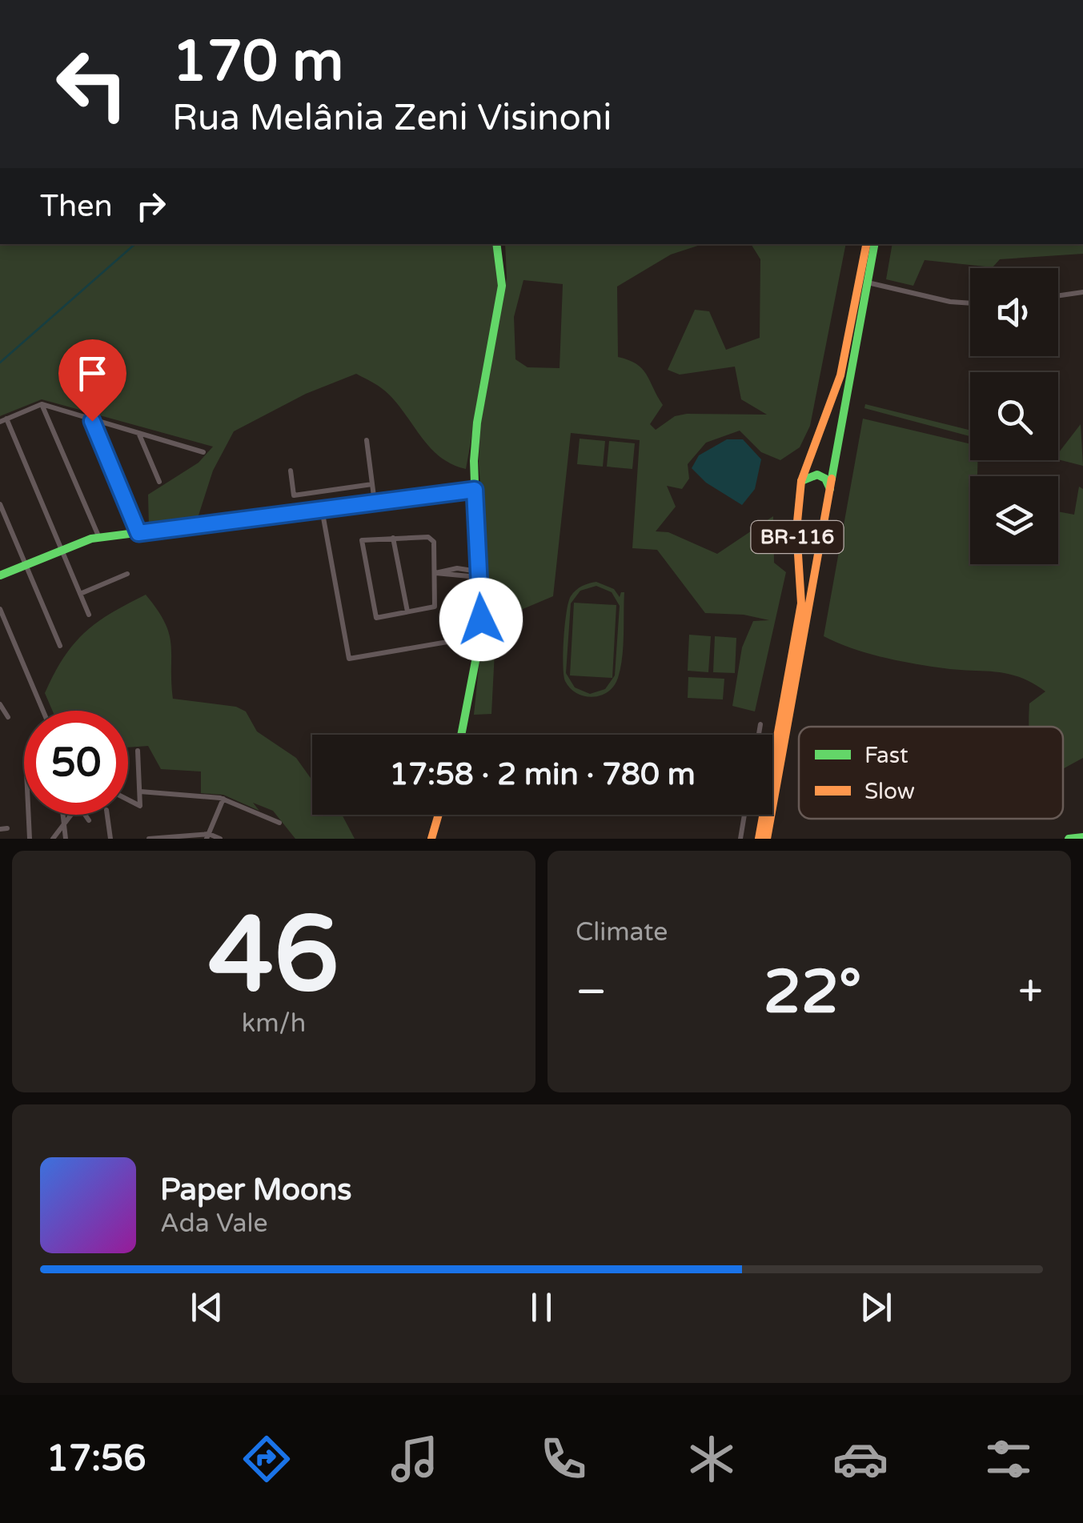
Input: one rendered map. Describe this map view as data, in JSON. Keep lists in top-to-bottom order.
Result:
{
  "streets": {
    "main road": ["BR-116"]
  },
  "legend": ["Fast", "Slow"],
  "page": {
    "turn": ["170 m", "Rua Melânia Zeni Visinoni"],
    "then": "Then",
    "limit": "50",
    "trip": "17:58 · 2 min · 780 m",
    "tile": [
      ["46", "km/h"],
      "Climate"
    ],
    "heat": ["−", "22°", "+"],
    "song": ["Paper Moons", "Ada Vale"],
    "tabs": "17:56"
  }
}
